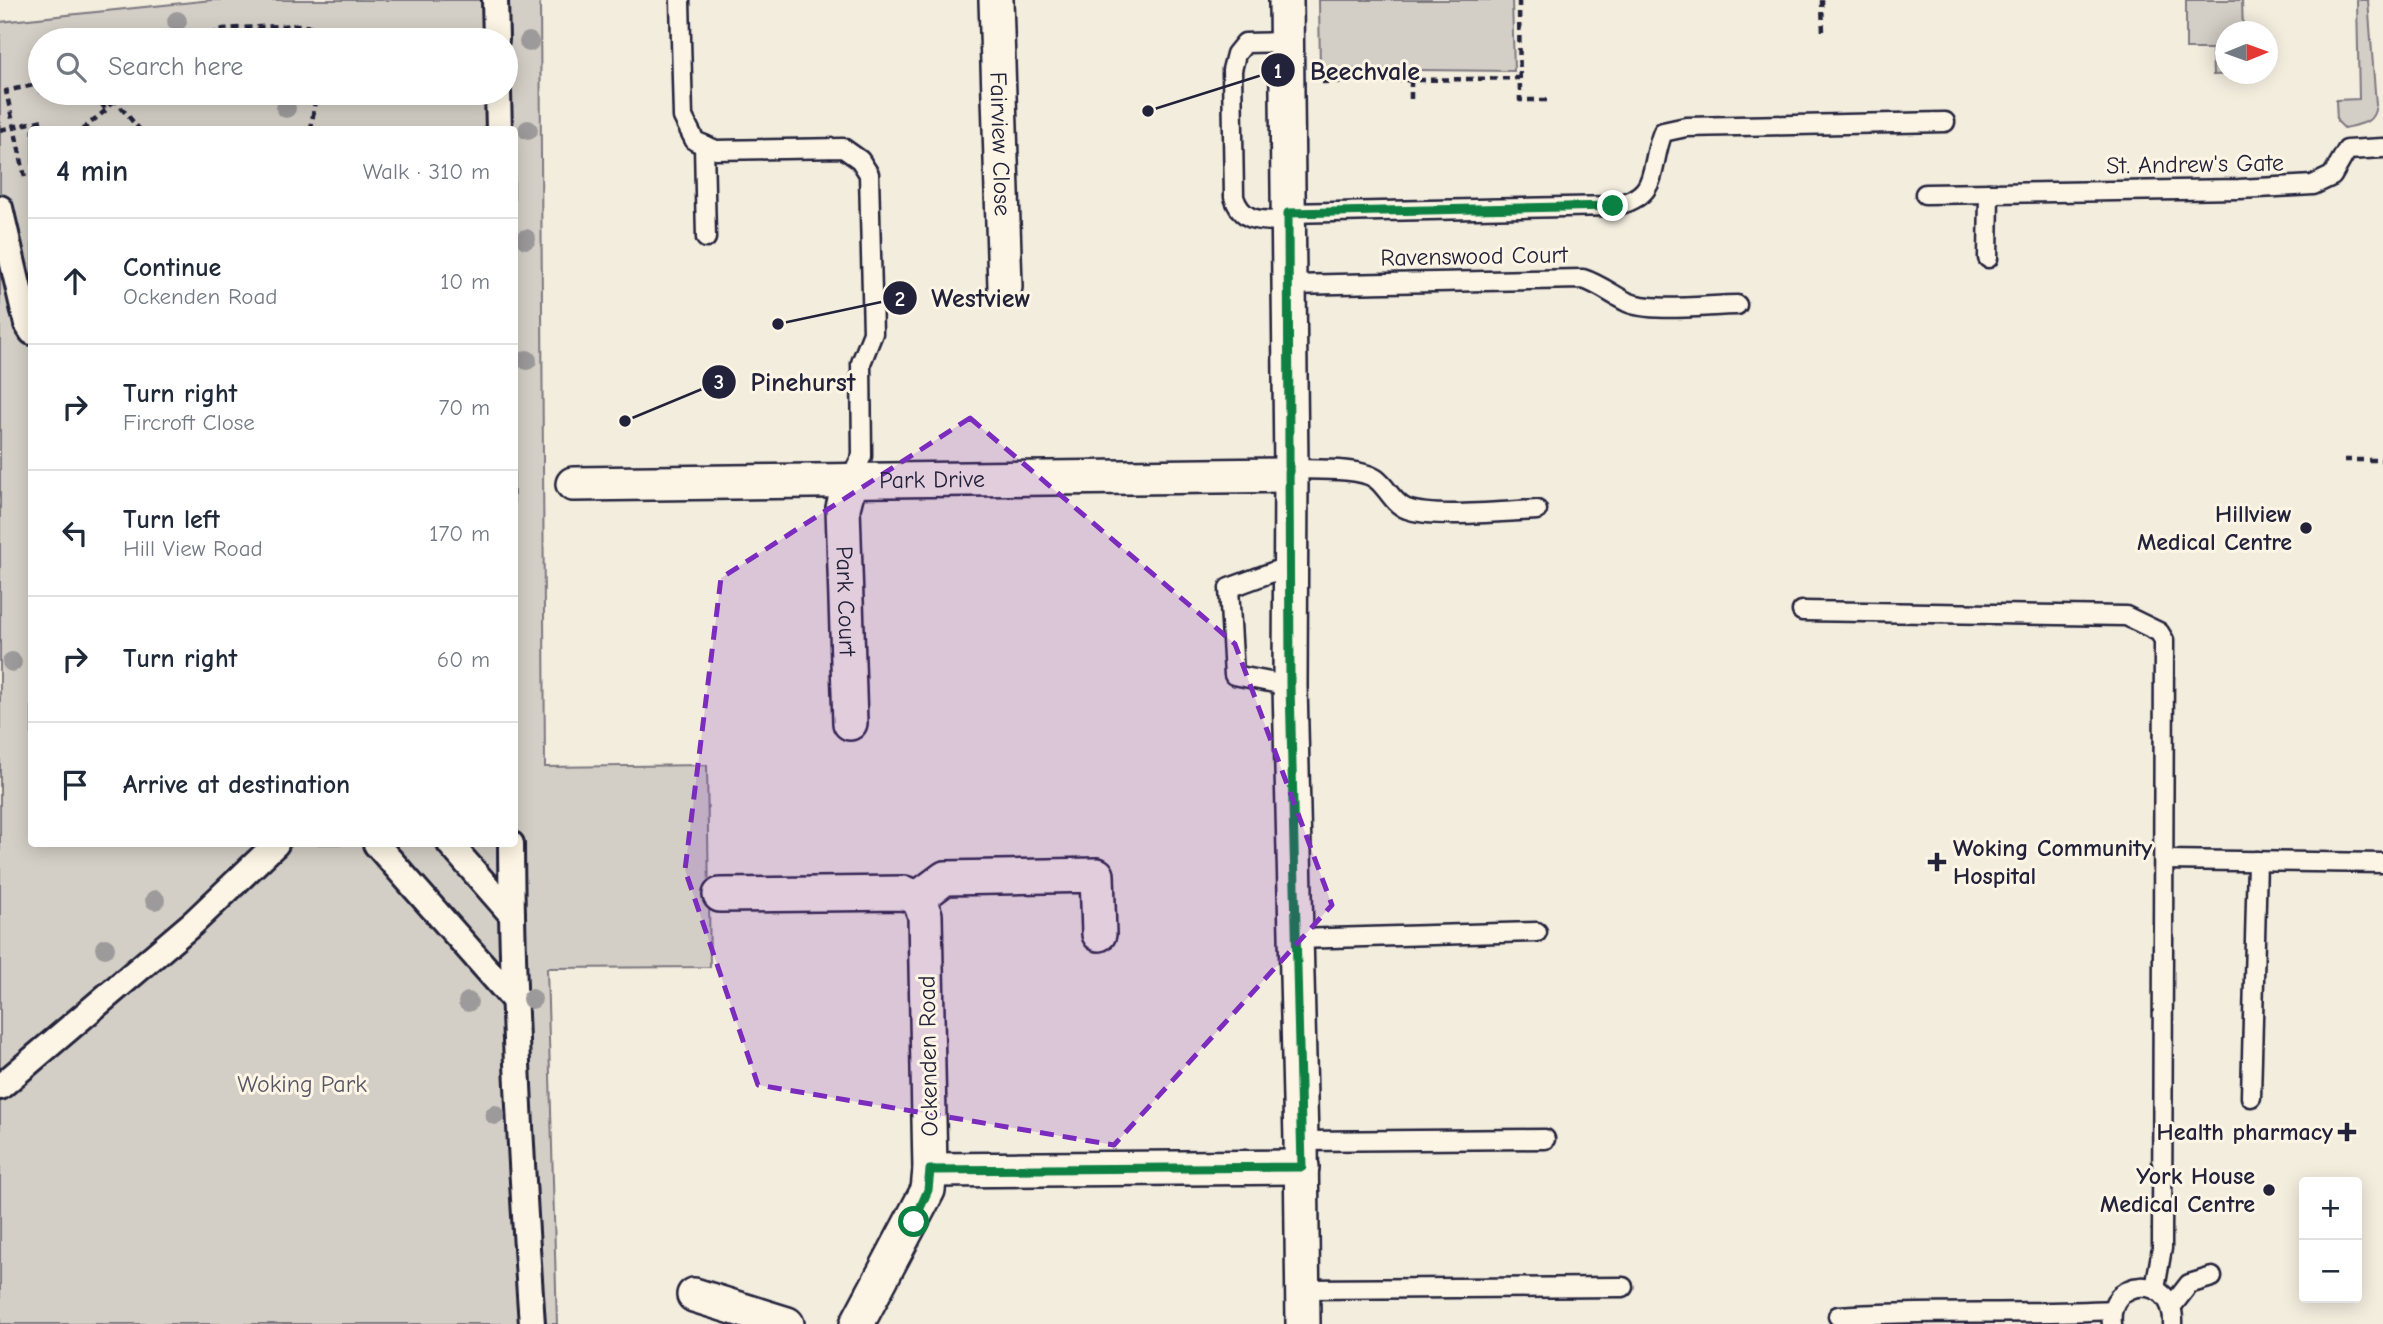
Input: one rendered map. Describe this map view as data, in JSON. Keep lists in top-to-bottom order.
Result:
{
  "streets": {
    "street": [
      "Fairview Close",
      "Park Drive",
      "Park Court",
      "Ockenden Road"
    ],
    "lane": ["St. Andrew's Gate", "Ravenswood Court"]
  },
  "crossings": [
    ["Park Drive", "Park Court"]
  ],
  "parks": ["Woking Park"],
  "places": {
    "other": [
      "Beechvale",
      "Westview",
      "Pinehurst",
      "Hillview Medical Centre",
      "York House Medical Centre"
    ],
    "health": ["Woking Community Hospital", "Health pharmacy"]
  },
  "north": "right",
  "page": {
    "search": "Search here",
    "heading": ["4 min", "Walk · 310 m"],
    "list": [
      ["Continue", "Ockenden Road", "10 m"],
      ["Turn right", "Fircroft Close", "70 m"],
      ["Turn left", "Hill View Road", "170 m"],
      ["Turn right", "60 m"],
      "Arrive at destination"
    ],
    "map_buttons": ["+", "−"]
  }
}
